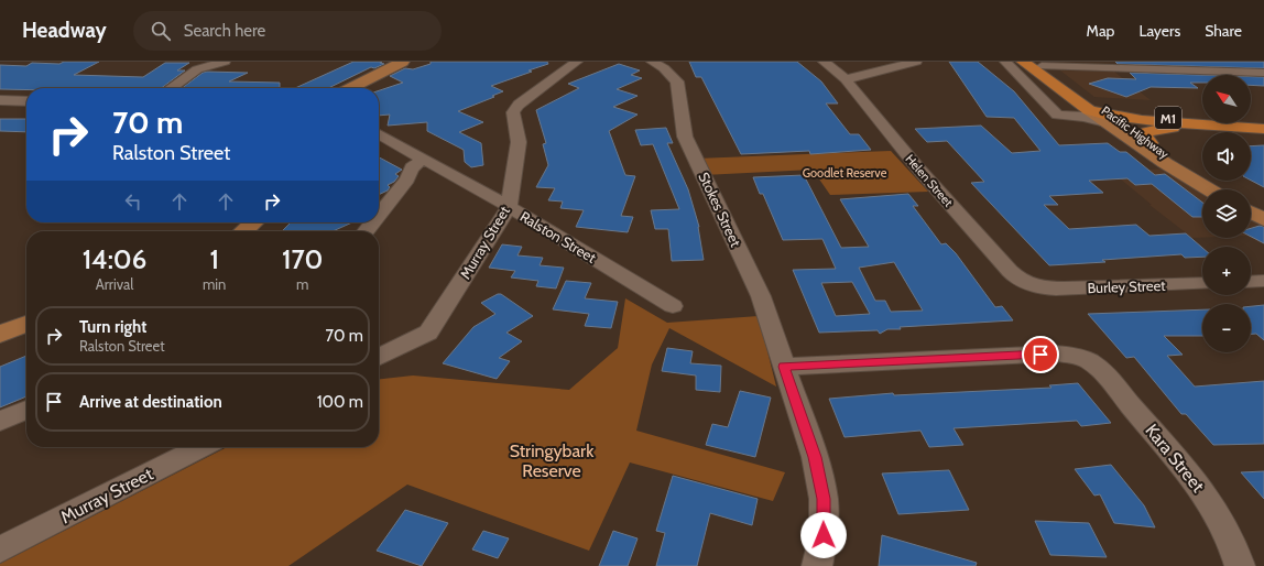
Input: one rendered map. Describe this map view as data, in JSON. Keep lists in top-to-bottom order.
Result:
{
  "streets": {
    "highway": ["M1", "Pacific Highway"],
    "street": [
      "Helen Street",
      "Stokes Street",
      "Ralston Street",
      "Murray Street",
      "Burley Street",
      "Kara Street"
    ]
  },
  "crossings": [
    ["M1", "Pacific Highway"],
    ["Helen Street", "Burley Street"],
    ["Stokes Street", "Kara Street"],
    ["Ralston Street", "Murray Street"]
  ],
  "parks": ["Goodlet Reserve", "Stringybark Reserve"],
  "north": "top left",
  "page": {
    "header": "Headway",
    "search": "Search here",
    "nav": ["Map", "Layers", "Share"],
    "map_buttons": ["+", "−"],
    "turn": ["70 m", "Ralston Street"],
    "eta": [
      "14:06",
      "Arrival",
      "1",
      "min",
      "170",
      "m"
    ],
    "list": [
      {
        "name": "Turn right",
        "note": "Ralston Street",
        "value": "70 m"
      },
      {
        "name": "Arrive at destination",
        "value": "100 m"
      }
    ]
  }
}
